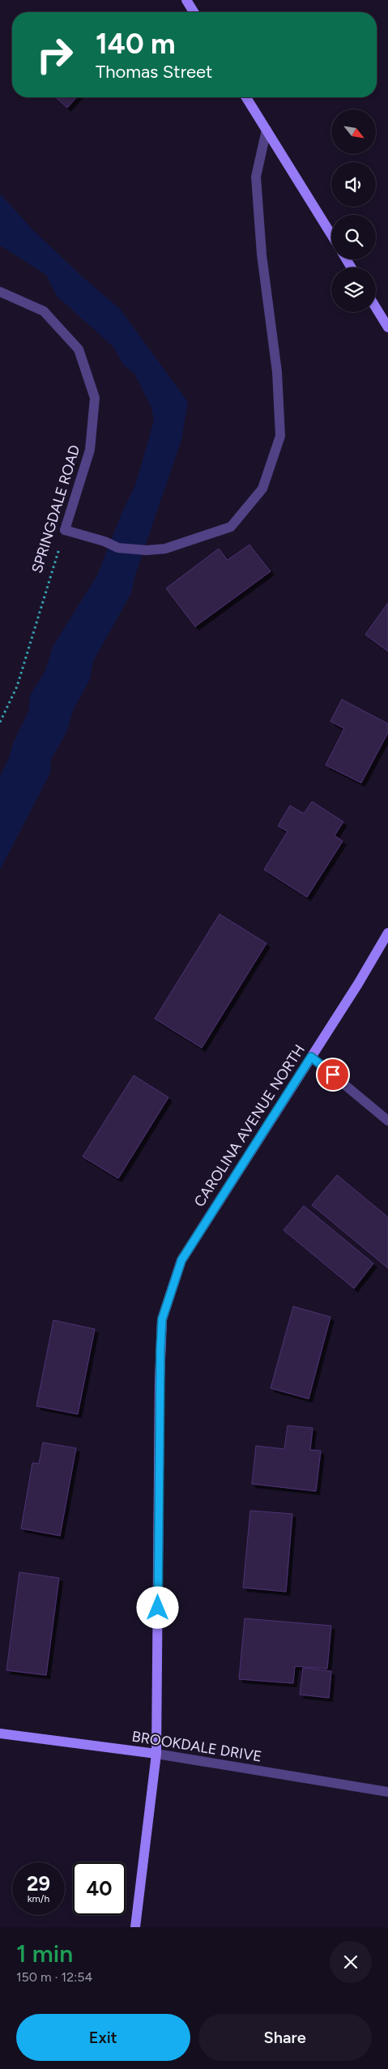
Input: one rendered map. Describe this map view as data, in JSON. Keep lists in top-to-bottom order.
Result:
{
  "streets": {
    "street": ["SPRINGDALE ROAD", "CAROLINA AVENUE NORTH", "BROOKDALE DRIVE"]
  },
  "crossings": [
    ["CAROLINA AVENUE NORTH", "BROOKDALE DRIVE"]
  ],
  "north": "bottom right",
  "page": {
    "turn": ["140 m", "Thomas Street"],
    "speed": "29 km/h",
    "limit": "40",
    "heading": ["1 min", "150 m · 12:54"],
    "buttons": ["Exit", "Share"]
  }
}
